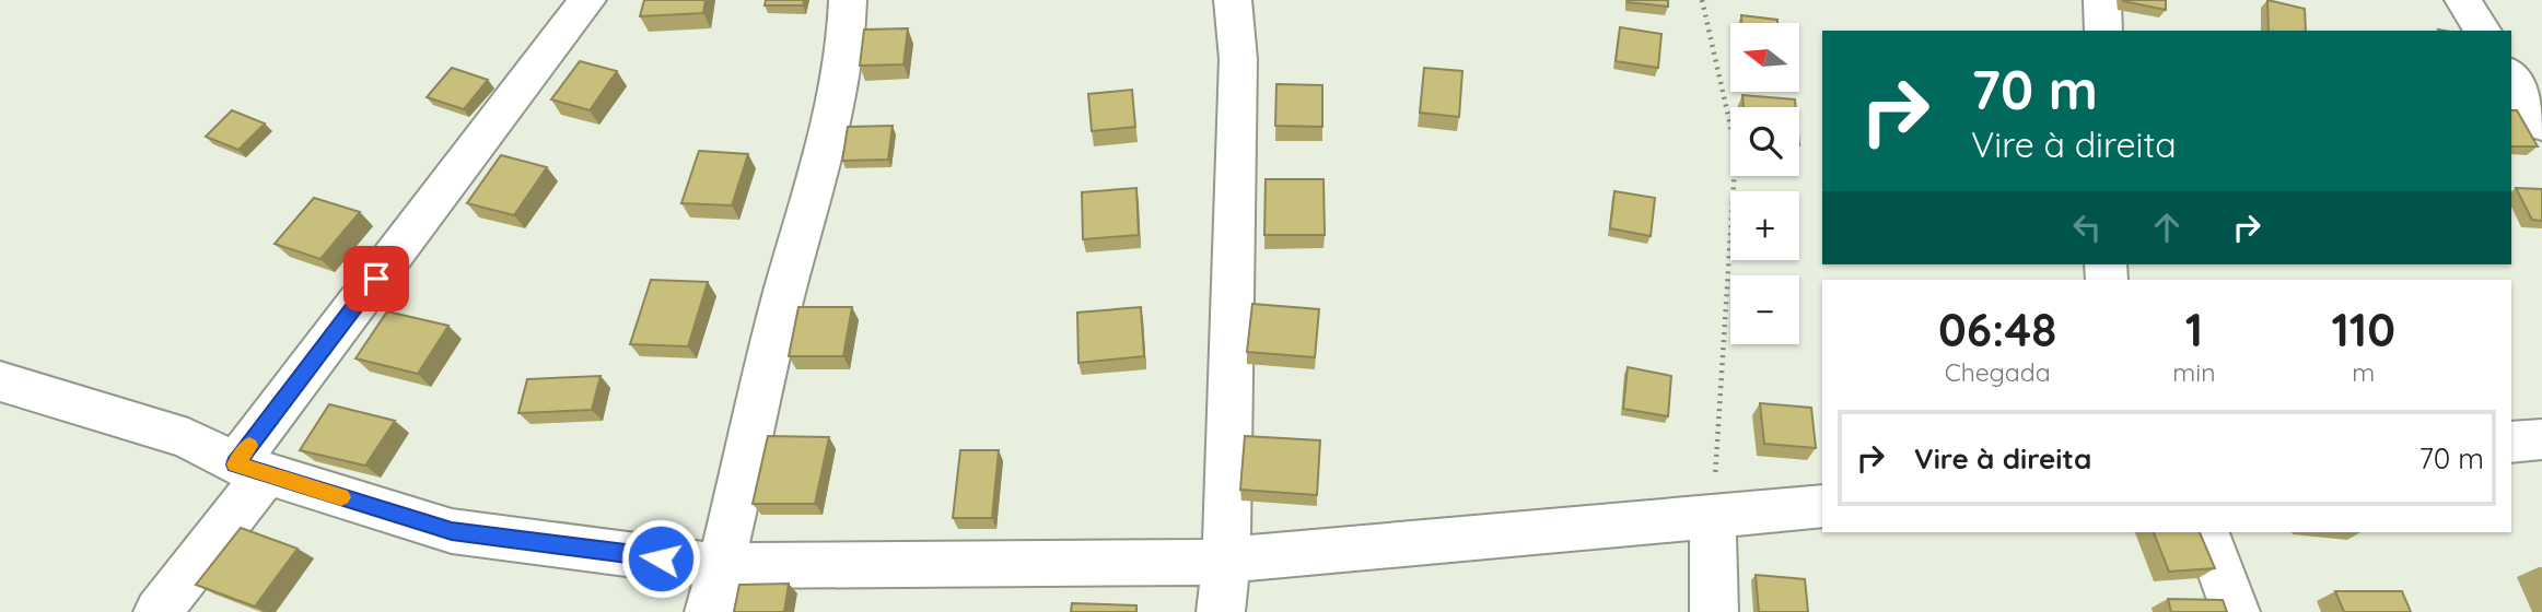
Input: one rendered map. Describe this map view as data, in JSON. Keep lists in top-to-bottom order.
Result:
{
  "north": "left",
  "page": {
    "map_buttons": ["+", "−"],
    "turn": ["70 m", "Vire à direita"],
    "eta": [
      "06:48",
      "Chegada",
      "1",
      "min",
      "110",
      "m"
    ],
    "list": [
      {
        "name": "Vire à direita",
        "value": "70 m"
      }
    ]
  }
}
